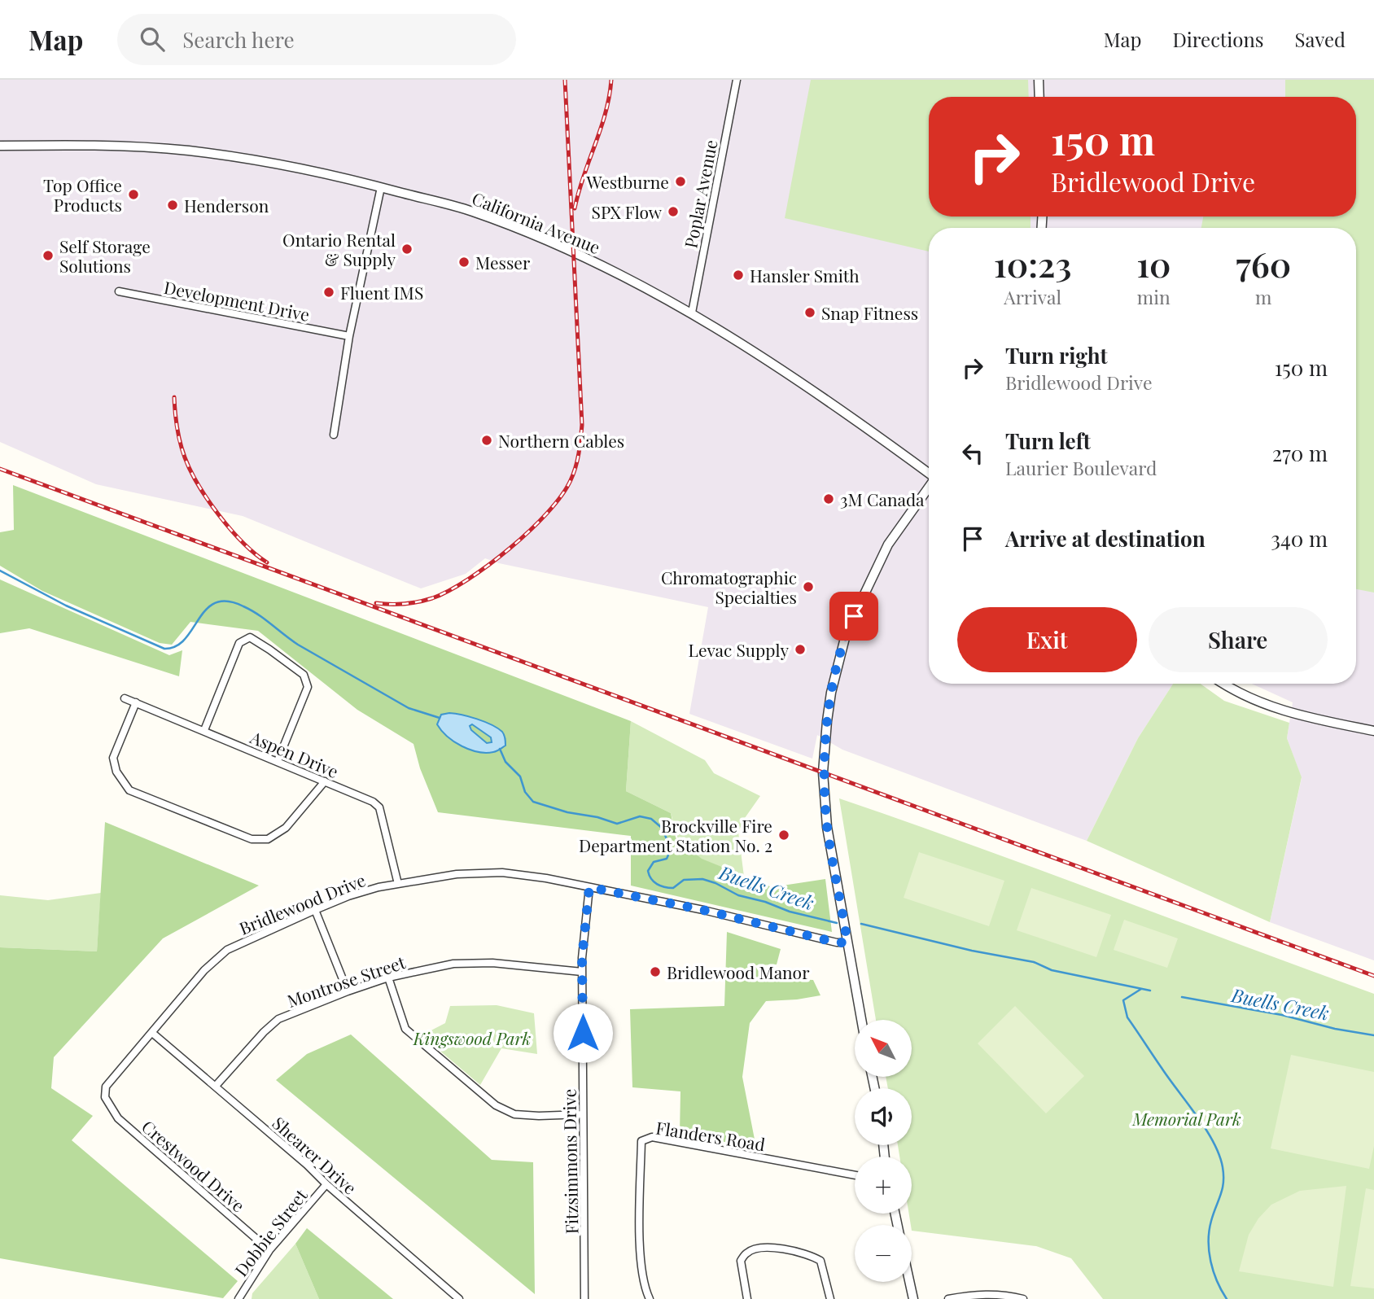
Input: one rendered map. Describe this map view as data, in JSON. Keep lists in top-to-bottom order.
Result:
{
  "streets": {
    "street": [
      "Poplar Avenue",
      "California Avenue",
      "Development Drive",
      "Aspen Drive",
      "Bridlewood Drive",
      "Montrose Street",
      "Flanders Road",
      "Shearer Drive",
      "Fitzsimmons Drive",
      "Crestwood Drive",
      "Dobbie Street"
    ]
  },
  "crossings": [
    ["Poplar Avenue", "California Avenue"],
    ["Aspen Drive", "Bridlewood Drive"],
    ["Bridlewood Drive", "Shearer Drive"],
    ["Bridlewood Drive", "Fitzsimmons Drive"],
    ["Bridlewood Drive", "Crestwood Drive"],
    ["Montrose Street", "Shearer Drive"],
    ["Montrose Street", "Fitzsimmons Drive"],
    ["Shearer Drive", "Dobbie Street"],
    ["Crestwood Drive", "Dobbie Street"]
  ],
  "water": ["Buells Creek"],
  "parks": ["Kingswood Park", "Memorial Park"],
  "places": [
    "Westburne",
    "Top Office Products",
    "Henderson",
    "SPX Flow",
    "Ontario Rental & Supply",
    "Self Storage Solutions",
    "Messer",
    "Hansler Smith",
    "Fluent IMS",
    "Snap Fitness",
    "Northern Cables",
    "3M Canada",
    "Chromatographic Specialties",
    "Levac Supply",
    "Brockville Fire Department Station No. 2",
    "Bridlewood Manor"
  ],
  "north": "top left",
  "page": {
    "header": "Map",
    "search": "Search here",
    "nav": ["Map", "Directions", "Saved"],
    "turn": ["150 m", "Bridlewood Drive"],
    "eta": [
      "10:23",
      "Arrival",
      "10",
      "min",
      "760",
      "m"
    ],
    "list": [
      {
        "name": "Turn right",
        "note": "Bridlewood Drive",
        "value": "150 m"
      },
      {
        "name": "Turn left",
        "note": "Laurier Boulevard",
        "value": "270 m"
      },
      {
        "name": "Arrive at destination",
        "value": "340 m"
      }
    ],
    "buttons": ["Exit", "Share"],
    "map_buttons": ["+", "−"]
  }
}
